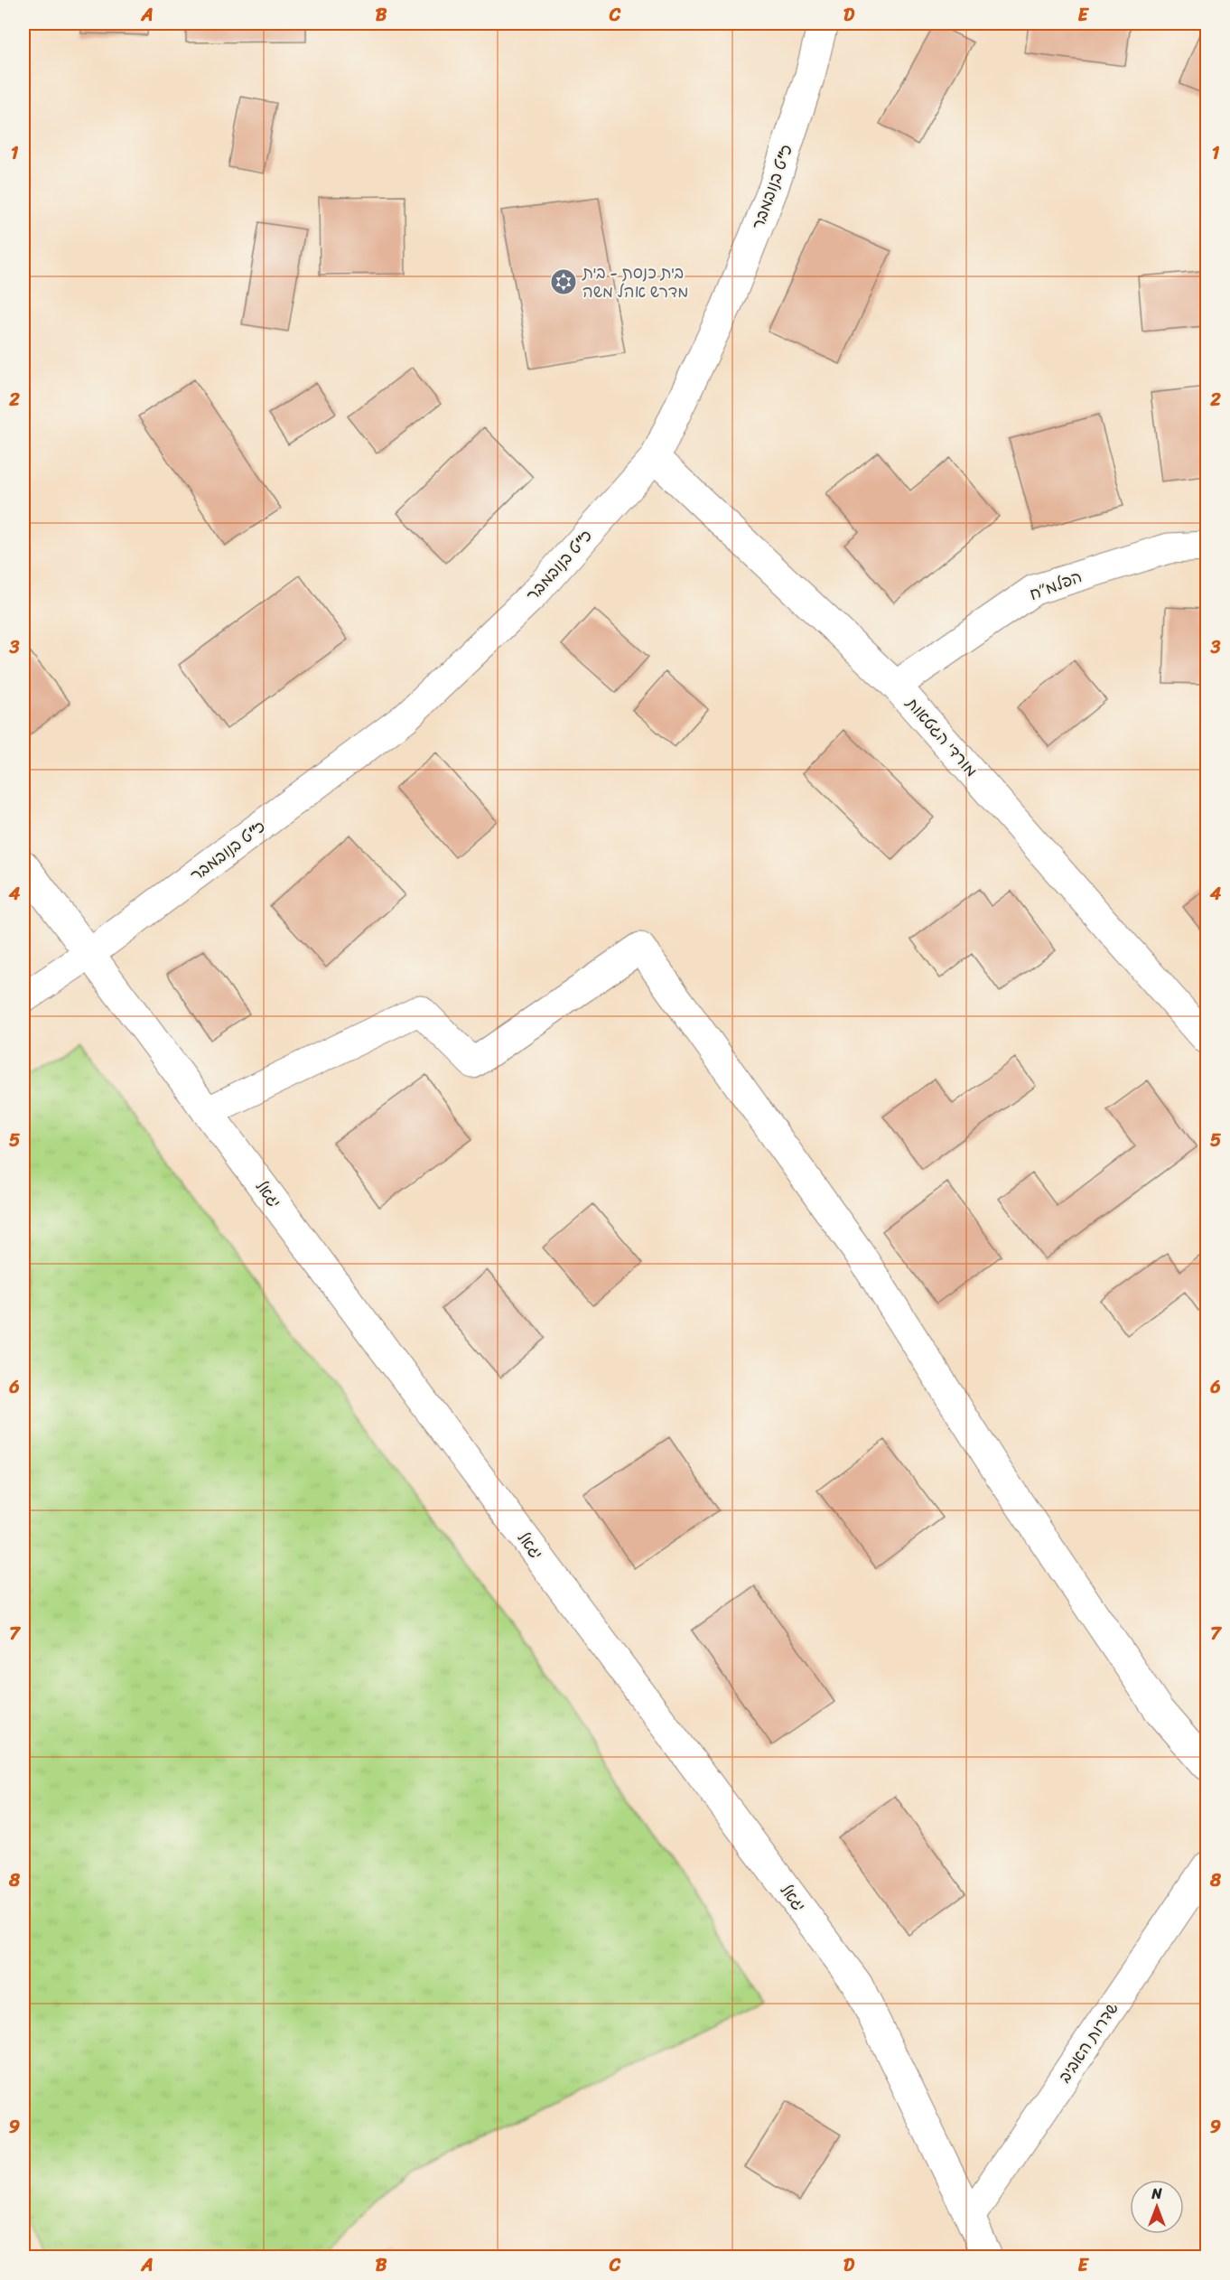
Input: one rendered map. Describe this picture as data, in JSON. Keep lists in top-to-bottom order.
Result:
{
  "streets": {
    "street": [
      "כ\"ט בנובמבר",
      "הפלמ״ח",
      "מורדי הגטאות",
      "יגאל",
      "שדרות האביב"
    ]
  },
  "crossings": [
    ["כ\"ט בנובמבר", "מורדי הגטאות"],
    ["כ\"ט בנובמבר", "יגאל"],
    ["הפלמ״ח", "מורדי הגטאות"],
    ["יגאל", "שדרות האביב"]
  ],
  "places": {
    "synagogue": ["בית כנסת - בית מדרש אהל משה"]
  },
  "north": "top",
  "grid": {
    "columns": [
      "A",
      "B",
      "C",
      "D",
      "E"
    ],
    "rows": [
      "1",
      "2",
      "3",
      "4",
      "5",
      "6",
      "7",
      "8",
      "9"
    ]
  }
}
